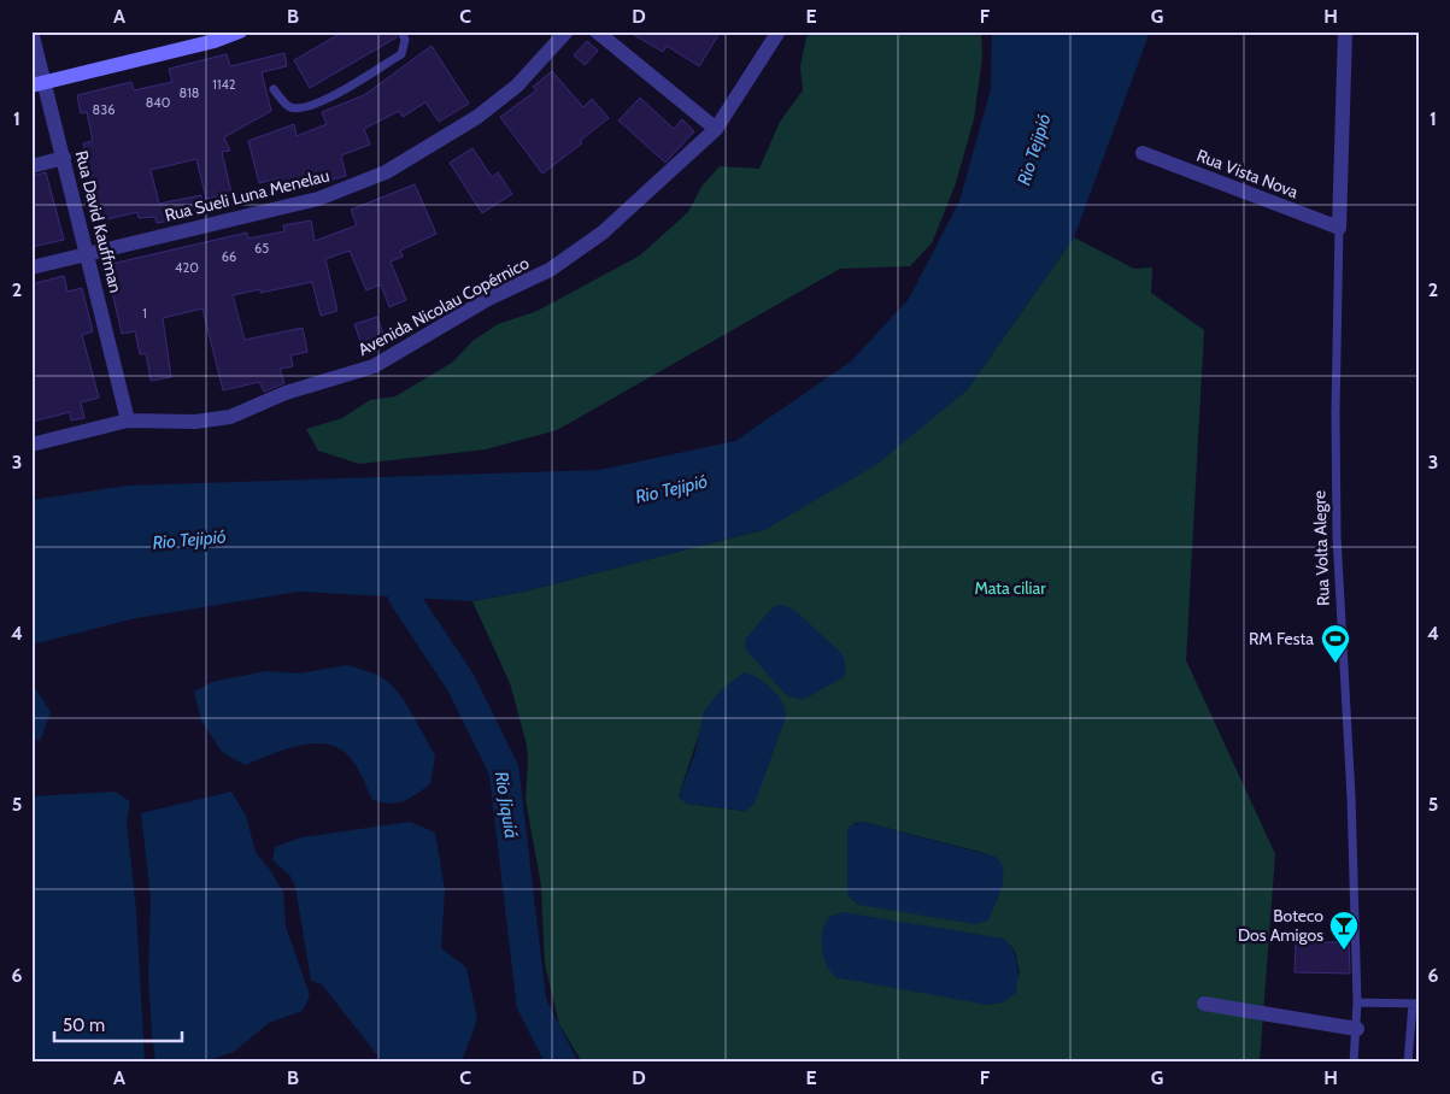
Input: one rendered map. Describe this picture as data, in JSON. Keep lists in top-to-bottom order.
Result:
{
  "streets": {
    "street": [
      "Rua Vista Nova",
      "Rua Sueli Luna Menelau",
      "Rua David Kauffman",
      "Avenida Nicolau Copérnico",
      "Rua Volta Alegre"
    ]
  },
  "crossings": [
    ["Rua Vista Nova", "Rua Volta Alegre"],
    ["Rua Sueli Luna Menelau", "Rua David Kauffman"],
    ["Rua David Kauffman", "Avenida Nicolau Copérnico"]
  ],
  "water": ["Rio Tejipió", "Rio Jiquiá"],
  "parks": ["Mata ciliar"],
  "places": {
    "sports": ["RM Festa"],
    "bar": ["Boteco Dos Amigos"]
  },
  "house_numbers": [
    "1142",
    "818",
    "840",
    "836",
    "65",
    "66",
    "420",
    "1"
  ],
  "scale_bar": "50 m",
  "grid": {
    "columns": [
      "A",
      "B",
      "C",
      "D",
      "E",
      "F",
      "G",
      "H"
    ],
    "rows": [
      "1",
      "2",
      "3",
      "4",
      "5",
      "6"
    ]
  }
}
